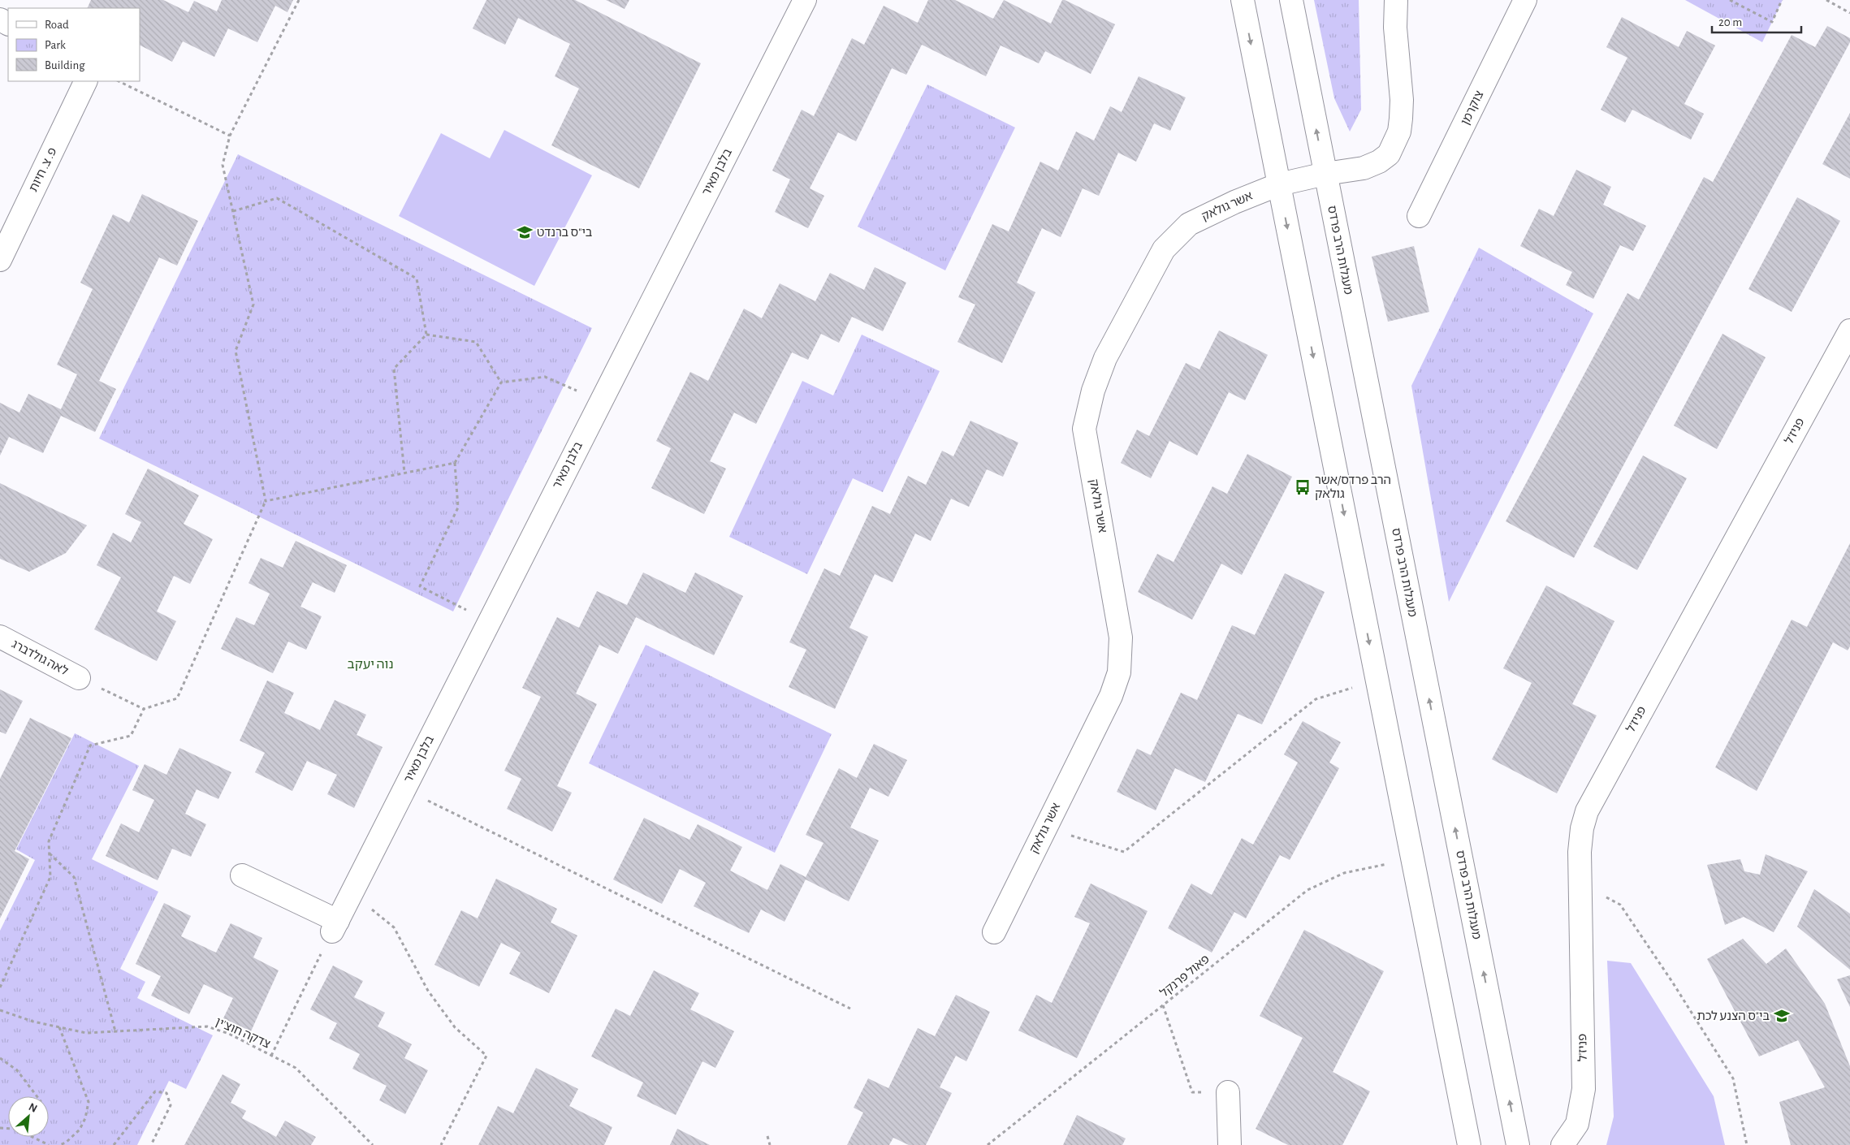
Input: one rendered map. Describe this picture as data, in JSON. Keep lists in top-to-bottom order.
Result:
{
  "streets": {
    "street": [
      "צוקרמן",
      "פ. צ. חיות",
      "בלבן מאיר",
      "אשר גולאק",
      "מעגלות הרב פרדס",
      "פניז'ל",
      "לאה גולדברג"
    ],
    "path": ["פאול פרנקל", "צדקה חוצ'ין"]
  },
  "crossings": [
    ["אשר גולאק", "מעגלות הרב פרדס"]
  ],
  "districts": ["נוה יעקב"],
  "places": {
    "school or university": ["בי\"ס ברנדט", "בי\"ס הצנע לכת"],
    "bus stop": ["הרב פרדס/אשר גולאק"]
  },
  "legend": ["Road", "Park", "Building"],
  "scale_bar": "20 m",
  "north": "top right"
}
